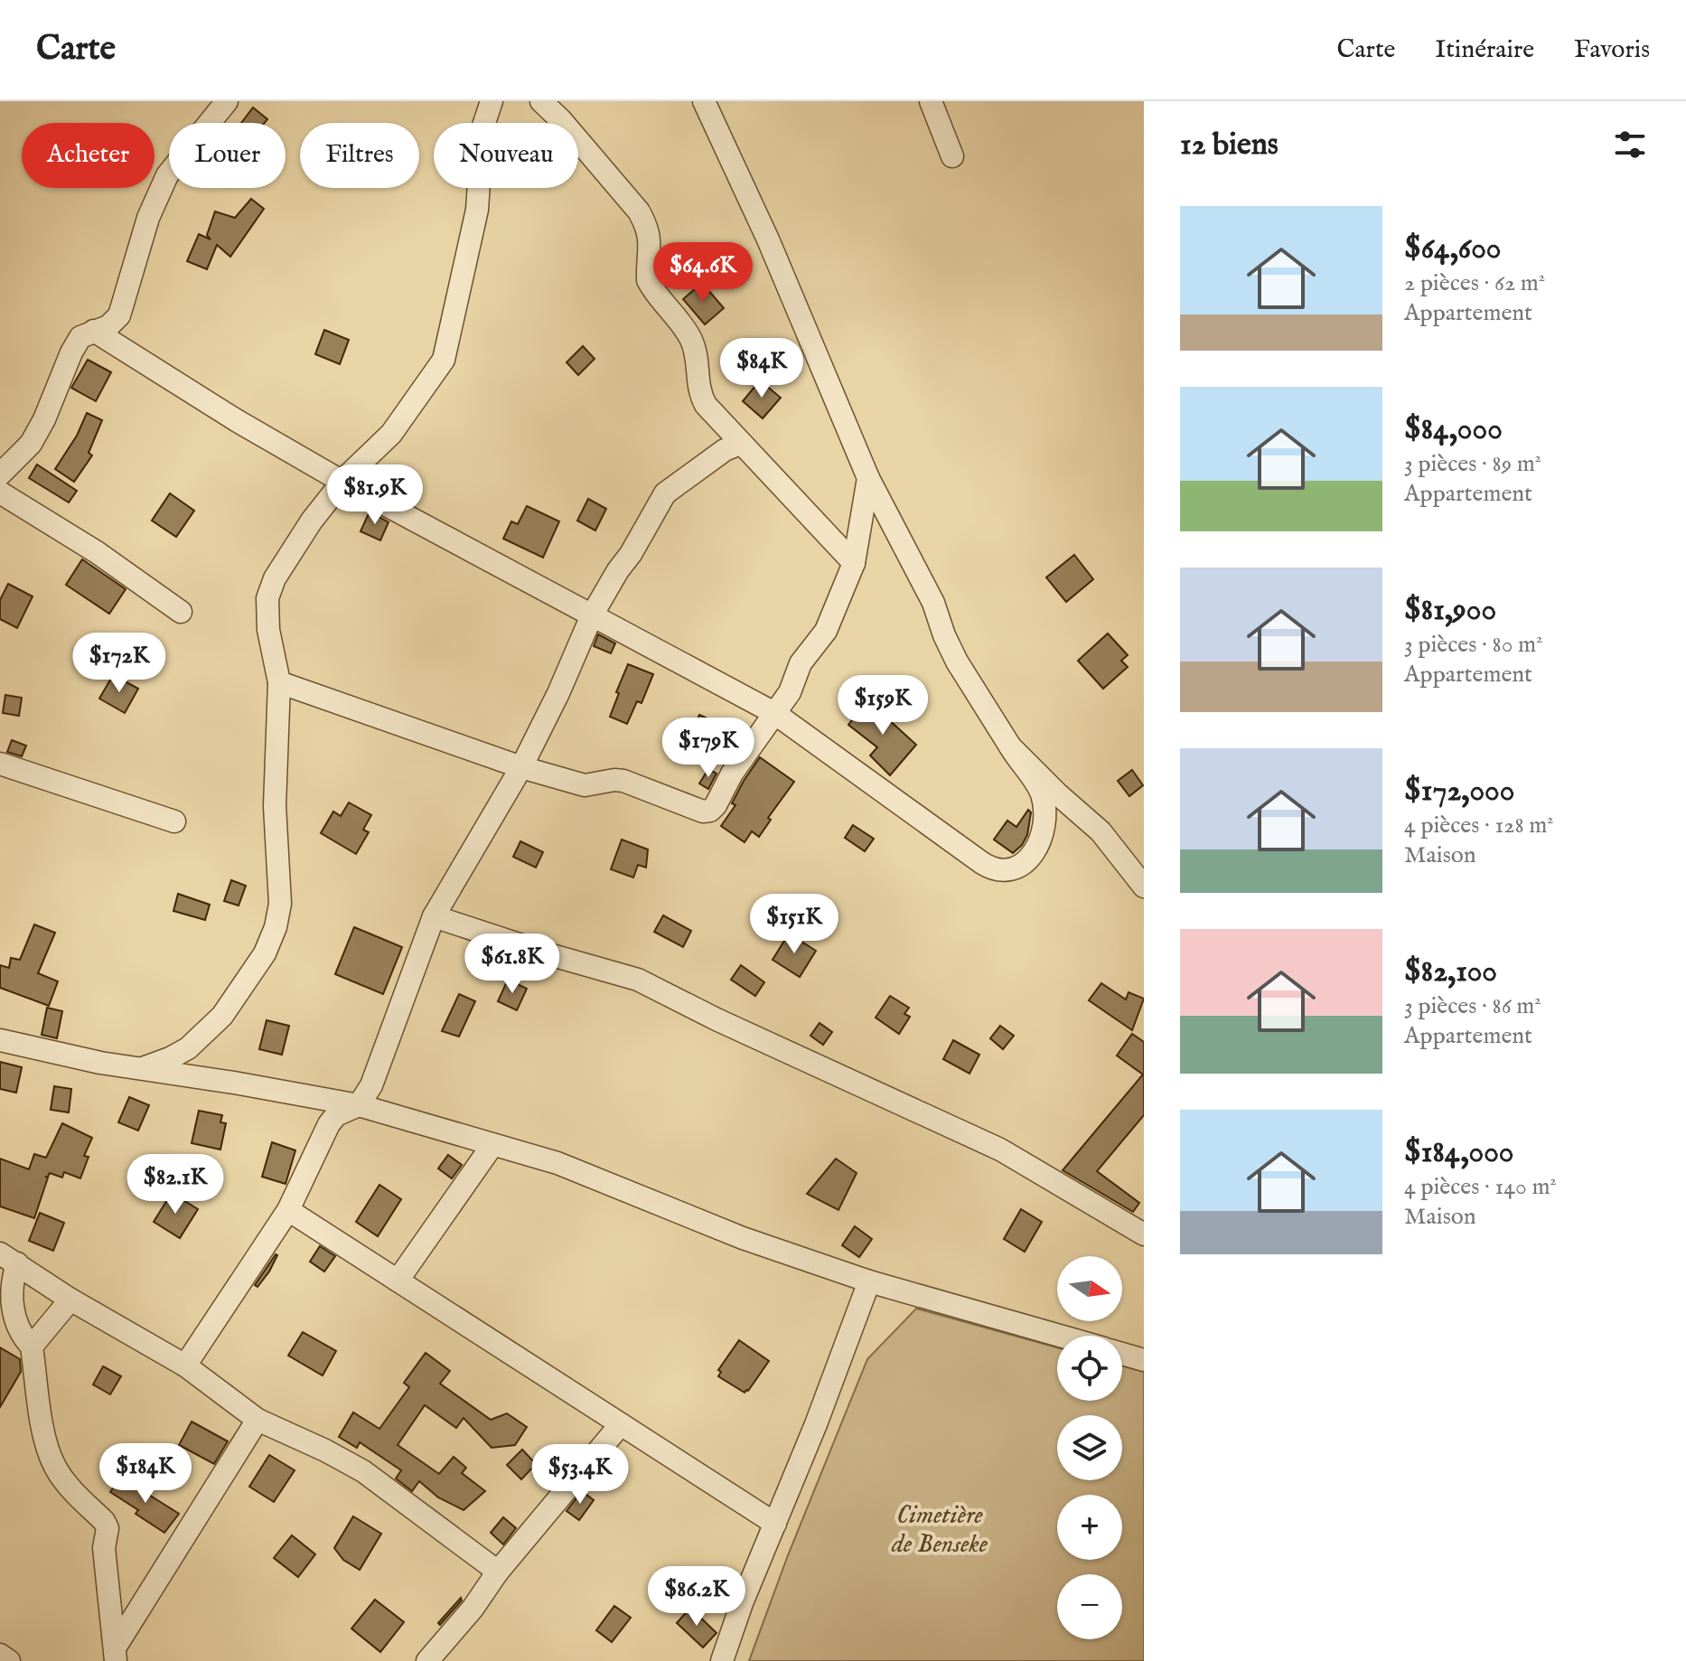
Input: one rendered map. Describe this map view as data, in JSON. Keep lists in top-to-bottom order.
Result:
{
  "parks": ["Cimetière de Benseke"],
  "north": "right",
  "page": {
    "header": "Carte",
    "nav": ["Carte", "Itinéraire", "Favoris"],
    "heading": "12 biens",
    "chip": [
      "Acheter",
      "Louer",
      "Filtres",
      "Nouveau"
    ],
    "list": [
      {
        "name": "$64,600",
        "note": "2 pièces · 62 m² · Appartement"
      },
      {
        "name": "$84,000",
        "note": "3 pièces · 89 m² · Appartement"
      },
      {
        "name": "$81,900",
        "note": "3 pièces · 80 m² · Appartement"
      },
      {
        "name": "$172,000",
        "note": "4 pièces · 128 m² · Maison"
      },
      {
        "name": "$82,100",
        "note": "3 pièces · 86 m² · Appartement"
      },
      {
        "name": "$184,000",
        "note": "4 pièces · 140 m² · Maison"
      }
    ],
    "price": [
      "$64.6K",
      "$84K",
      "$81.9K",
      "$172K",
      "$159K",
      "$179K",
      "$151K",
      "$61.8K",
      "$82.1K",
      "$184K",
      "$53.4K",
      "$86.2K"
    ],
    "map_buttons": ["+", "−"]
  }
}
